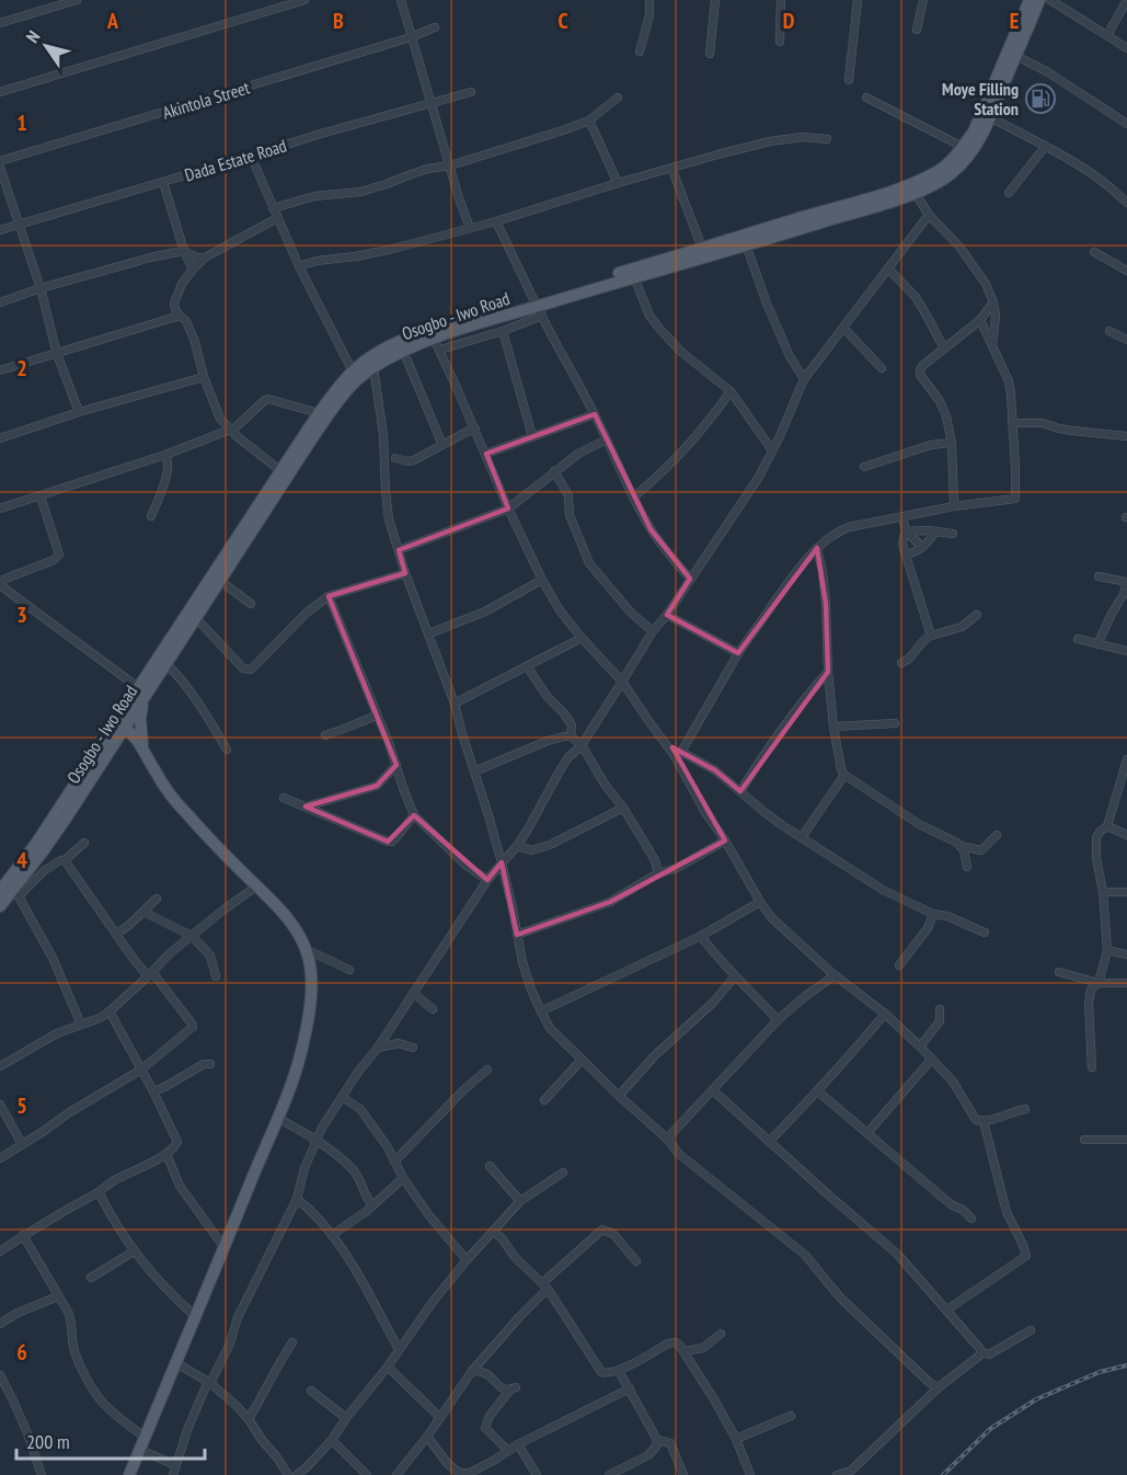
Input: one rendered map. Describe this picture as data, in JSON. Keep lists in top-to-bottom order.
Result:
{
  "streets": {
    "main road": ["Osogbo - Iwo Road"],
    "street": ["Akintola Street", "Dada Estate Road"]
  },
  "places": {
    "fuel station": ["Moye Filling Station"]
  },
  "scale_bar": "200 m",
  "north": "top left",
  "grid": {
    "columns": [
      "A",
      "B",
      "C",
      "D",
      "E"
    ],
    "rows": [
      "1",
      "2",
      "3",
      "4",
      "5",
      "6"
    ]
  }
}
